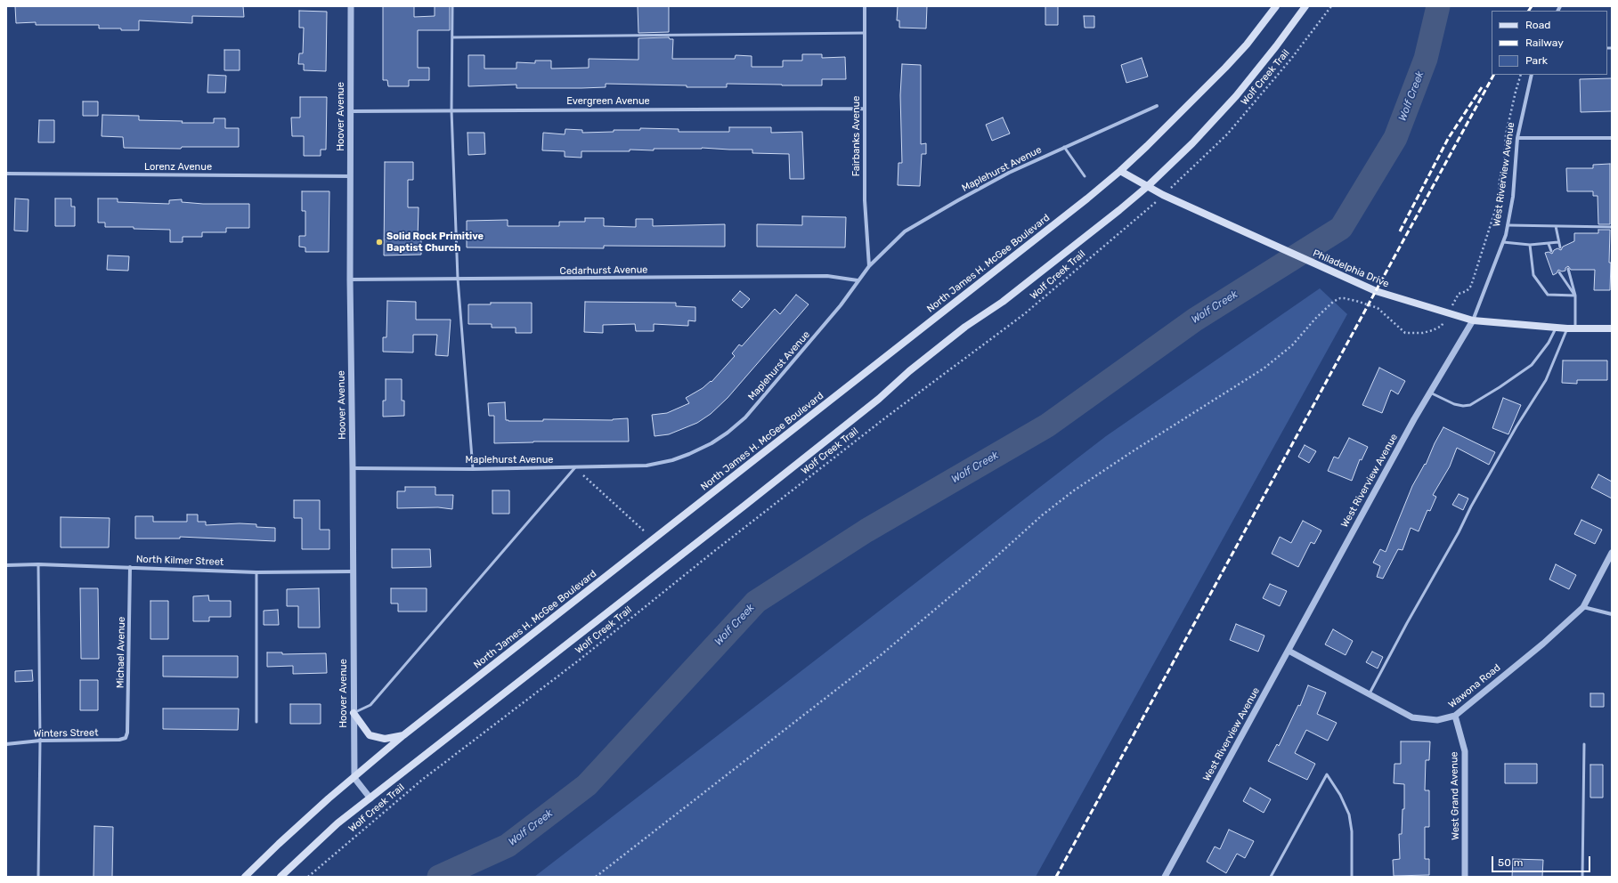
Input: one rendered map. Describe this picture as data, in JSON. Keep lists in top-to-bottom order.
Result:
{
  "streets": {
    "main road": ["North James H. McGee Boulevard", "Philadelphia Drive"],
    "street": [
      "Evergreen Avenue",
      "Hoover Avenue",
      "Fairbanks Avenue",
      "Lorenz Avenue",
      "Maplehurst Avenue",
      "West Riverview Avenue",
      "Cedarhurst Avenue",
      "North Kilmer Street",
      "Michael Avenue",
      "Wawona Road",
      "Winters Street",
      "West Grand Avenue"
    ],
    "path": ["Wolf Creek Trail"]
  },
  "crossings": [
    ["Wolf Creek Trail", "Philadelphia Drive"],
    ["Evergreen Avenue", "Hoover Avenue"],
    ["Evergreen Avenue", "Fairbanks Avenue"],
    ["Hoover Avenue", "Lorenz Avenue"],
    ["Hoover Avenue", "Maplehurst Avenue"],
    ["Hoover Avenue", "North James H. McGee Boulevard"],
    ["Hoover Avenue", "Cedarhurst Avenue"],
    ["Hoover Avenue", "North Kilmer Street"],
    ["Fairbanks Avenue", "Maplehurst Avenue"],
    ["Maplehurst Avenue", "Cedarhurst Avenue"],
    ["West Riverview Avenue", "Philadelphia Drive"],
    ["West Riverview Avenue", "Wawona Road"],
    ["North James H. McGee Boulevard", "Philadelphia Drive"],
    ["North Kilmer Street", "Michael Avenue"],
    ["Michael Avenue", "Winters Street"],
    ["Wawona Road", "West Grand Avenue"]
  ],
  "water": ["Wolf Creek"],
  "places": ["Solid Rock Primitive Baptist Church"],
  "legend": ["Road", "Railway", "Park"],
  "scale_bar": "50 m"
}
